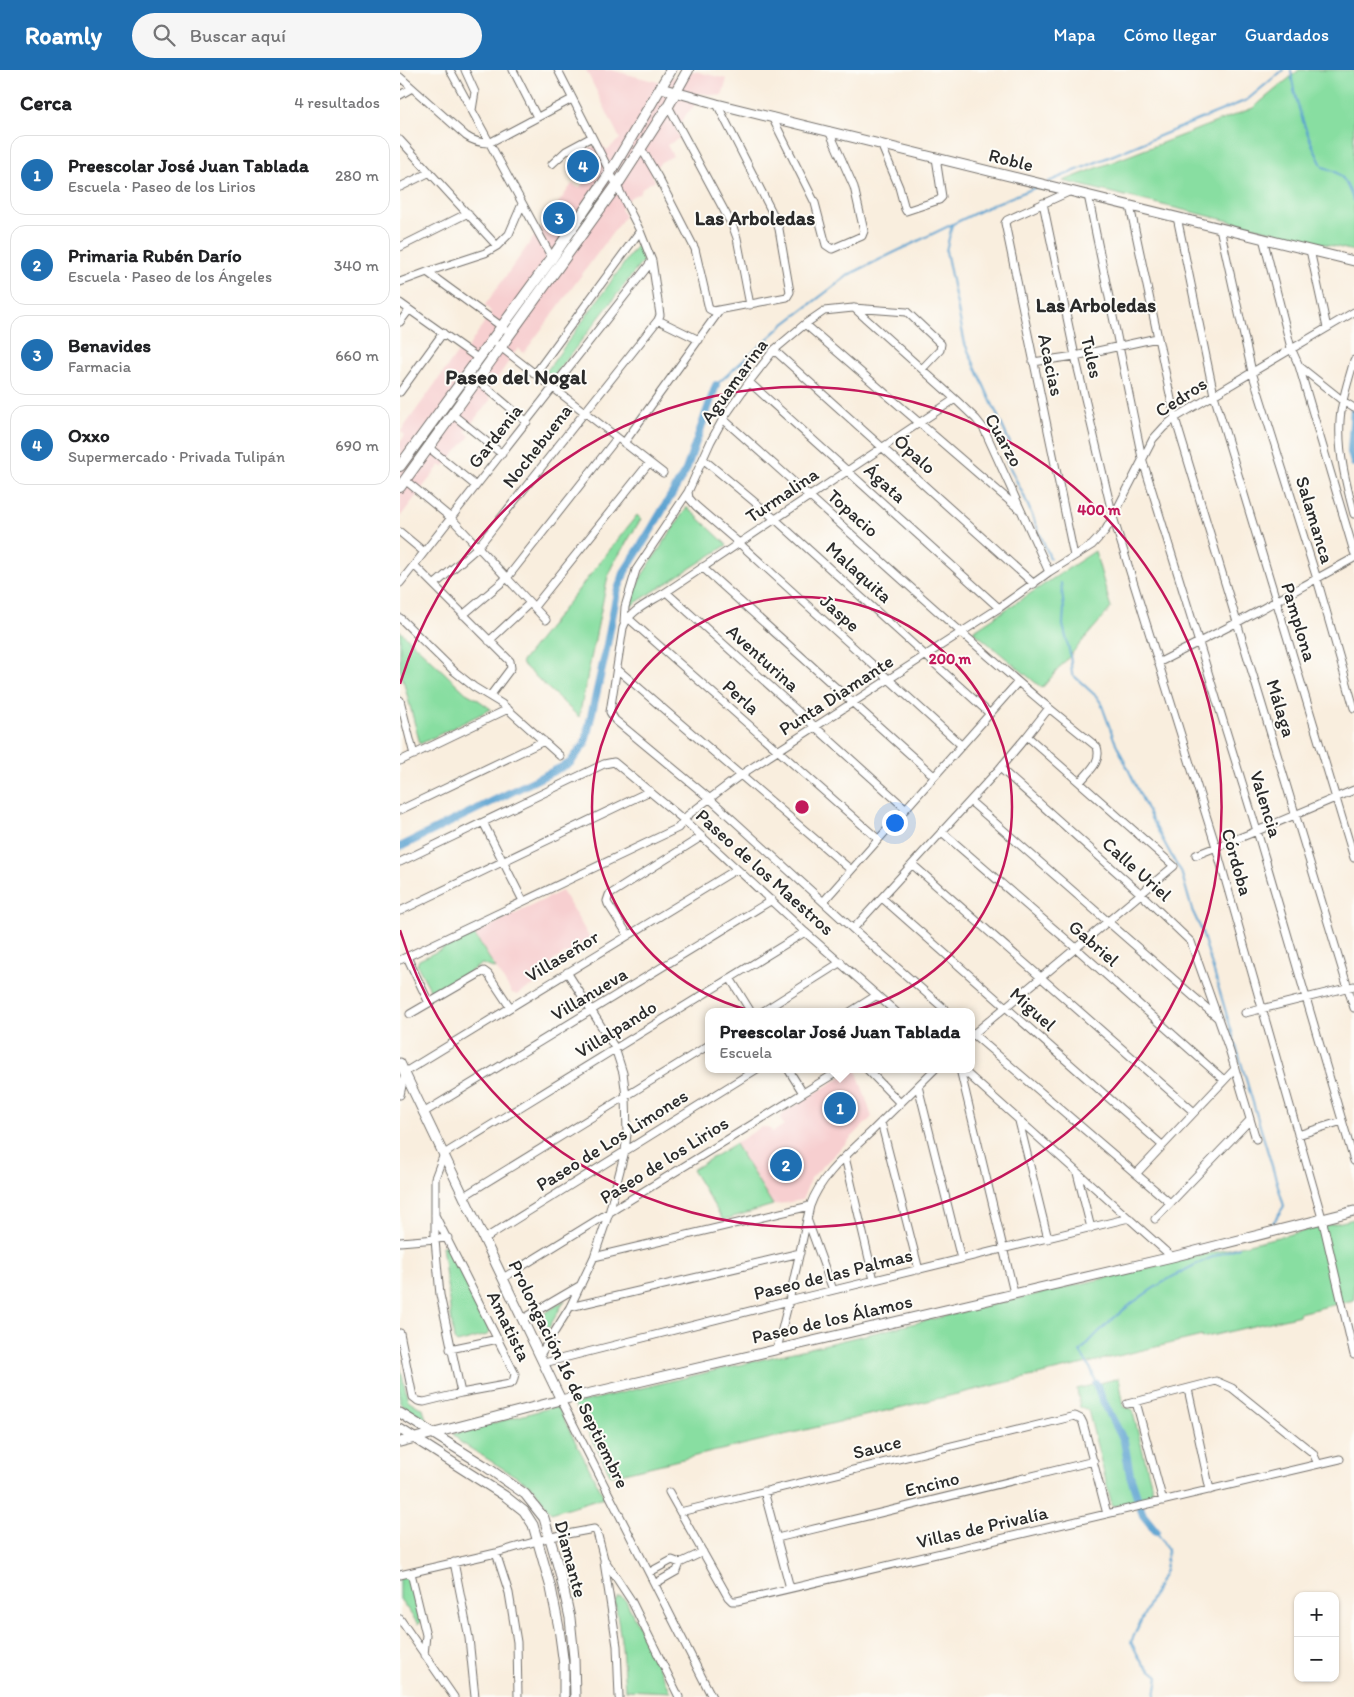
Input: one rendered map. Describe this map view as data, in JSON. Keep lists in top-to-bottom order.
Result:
{
  "streets": {
    "street": [
      "Roble",
      "Tules",
      "Acacias",
      "Aguamarina",
      "Cedros",
      "Gardenia",
      "Cuarzo",
      "Nochebuena",
      "Ópalo",
      "Ágata",
      "Turmalina",
      "Topacio",
      "Salamanca",
      "Malaquita",
      "Jaspe",
      "Pamplona",
      "Aventurina",
      "Punta Diamante",
      "Perla",
      "Málaga",
      "Valencia",
      "Córdoba",
      "Calle Uriel",
      "Paseo de los Maestros",
      "Gabriel",
      "Villaseñor",
      "Villanueva",
      "Miguel",
      "Villalpando",
      "Paseo de Los Limones",
      "Paseo de los Lirios",
      "Paseo de las Palmas",
      "Paseo de los Álamos",
      "Amatista",
      "Prolongación 16 de Septiembre",
      "Sauce",
      "Encino",
      "Villas de Privalía",
      "Diamante"
    ]
  },
  "crossings": [
    ["Roble", "Acacias"],
    ["Roble", "Salamanca"],
    ["Roble", "Pamplona"],
    ["Roble", "Málaga"],
    ["Roble", "Valencia"],
    ["Tules", "Acacias"],
    ["Tules", "Cedros"],
    ["Tules", "Córdoba"],
    ["Acacias", "Cedros"],
    ["Aguamarina", "Cuarzo"],
    ["Aguamarina", "Ópalo"],
    ["Aguamarina", "Ágata"],
    ["Aguamarina", "Topacio"],
    ["Aguamarina", "Malaquita"],
    ["Aguamarina", "Jaspe"],
    ["Aguamarina", "Punta Diamante"],
    ["Cedros", "Cuarzo"],
    ["Cedros", "Salamanca"],
    ["Cedros", "Pamplona"],
    ["Cedros", "Punta Diamante"],
    ["Cedros", "Málaga"],
    ["Cedros", "Valencia"],
    ["Cedros", "Córdoba"],
    ["Cuarzo", "Turmalina"],
    ["Cuarzo", "Punta Diamante"],
    ["Ópalo", "Turmalina"],
    ["Ópalo", "Punta Diamante"],
    ["Ágata", "Turmalina"],
    ["Ágata", "Punta Diamante"],
    ["Turmalina", "Topacio"],
    ["Turmalina", "Malaquita"],
    ["Turmalina", "Jaspe"],
    ["Turmalina", "Aventurina"],
    ["Turmalina", "Perla"],
    ["Topacio", "Punta Diamante"],
    ["Malaquita", "Punta Diamante"],
    ["Jaspe", "Punta Diamante"],
    ["Aventurina", "Punta Diamante"],
    ["Punta Diamante", "Perla"],
    ["Punta Diamante", "Paseo de los Maestros"],
    ["Córdoba", "Paseo de los Álamos"],
    ["Paseo de los Maestros", "Villaseñor"],
    ["Paseo de los Maestros", "Villanueva"],
    ["Paseo de los Maestros", "Villalpando"],
    ["Villaseñor", "Prolongación 16 de Septiembre"],
    ["Villanueva", "Prolongación 16 de Septiembre"],
    ["Villalpando", "Prolongación 16 de Septiembre"],
    ["Paseo de Los Limones", "Prolongación 16 de Septiembre"],
    ["Paseo de los Lirios", "Prolongación 16 de Septiembre"],
    ["Paseo de las Palmas", "Paseo de los Álamos"],
    ["Paseo de las Palmas", "Prolongación 16 de Septiembre"],
    ["Paseo de los Álamos", "Prolongación 16 de Septiembre"],
    ["Paseo de los Álamos", "Diamante"],
    ["Sauce", "Encino"],
    ["Sauce", "Villas de Privalía"]
  ],
  "districts": ["Las Arboledas", "Las Arboledas", "Paseo del Nogal"],
  "page": {
    "header": "Roamly",
    "search": "Buscar aquí",
    "nav": ["Mapa", "Cómo llegar", "Guardados"],
    "heading": ["Cerca", "4 resultados"],
    "list": [
      {
        "mark": "1",
        "name": "Preescolar José Juan Tablada",
        "note": "Escuela · Paseo de los Lirios",
        "value": "280 m"
      },
      {
        "mark": "2",
        "name": "Primaria Rubén Darío",
        "note": "Escuela · Paseo de los Ángeles",
        "value": "340 m"
      },
      {
        "mark": "3",
        "name": "Benavides",
        "note": "Farmacia",
        "value": "660 m"
      },
      {
        "mark": "4",
        "name": "Oxxo",
        "note": "Supermercado · Privada Tulipán",
        "value": "690 m"
      }
    ],
    "pins": [
      "4",
      "3",
      "1",
      "2"
    ],
    "popup": ["Preescolar José Juan Tablada", "Escuela"],
    "map_buttons": ["+", "−"]
  },
  "rings": ["400 m", "200 m"]
}
